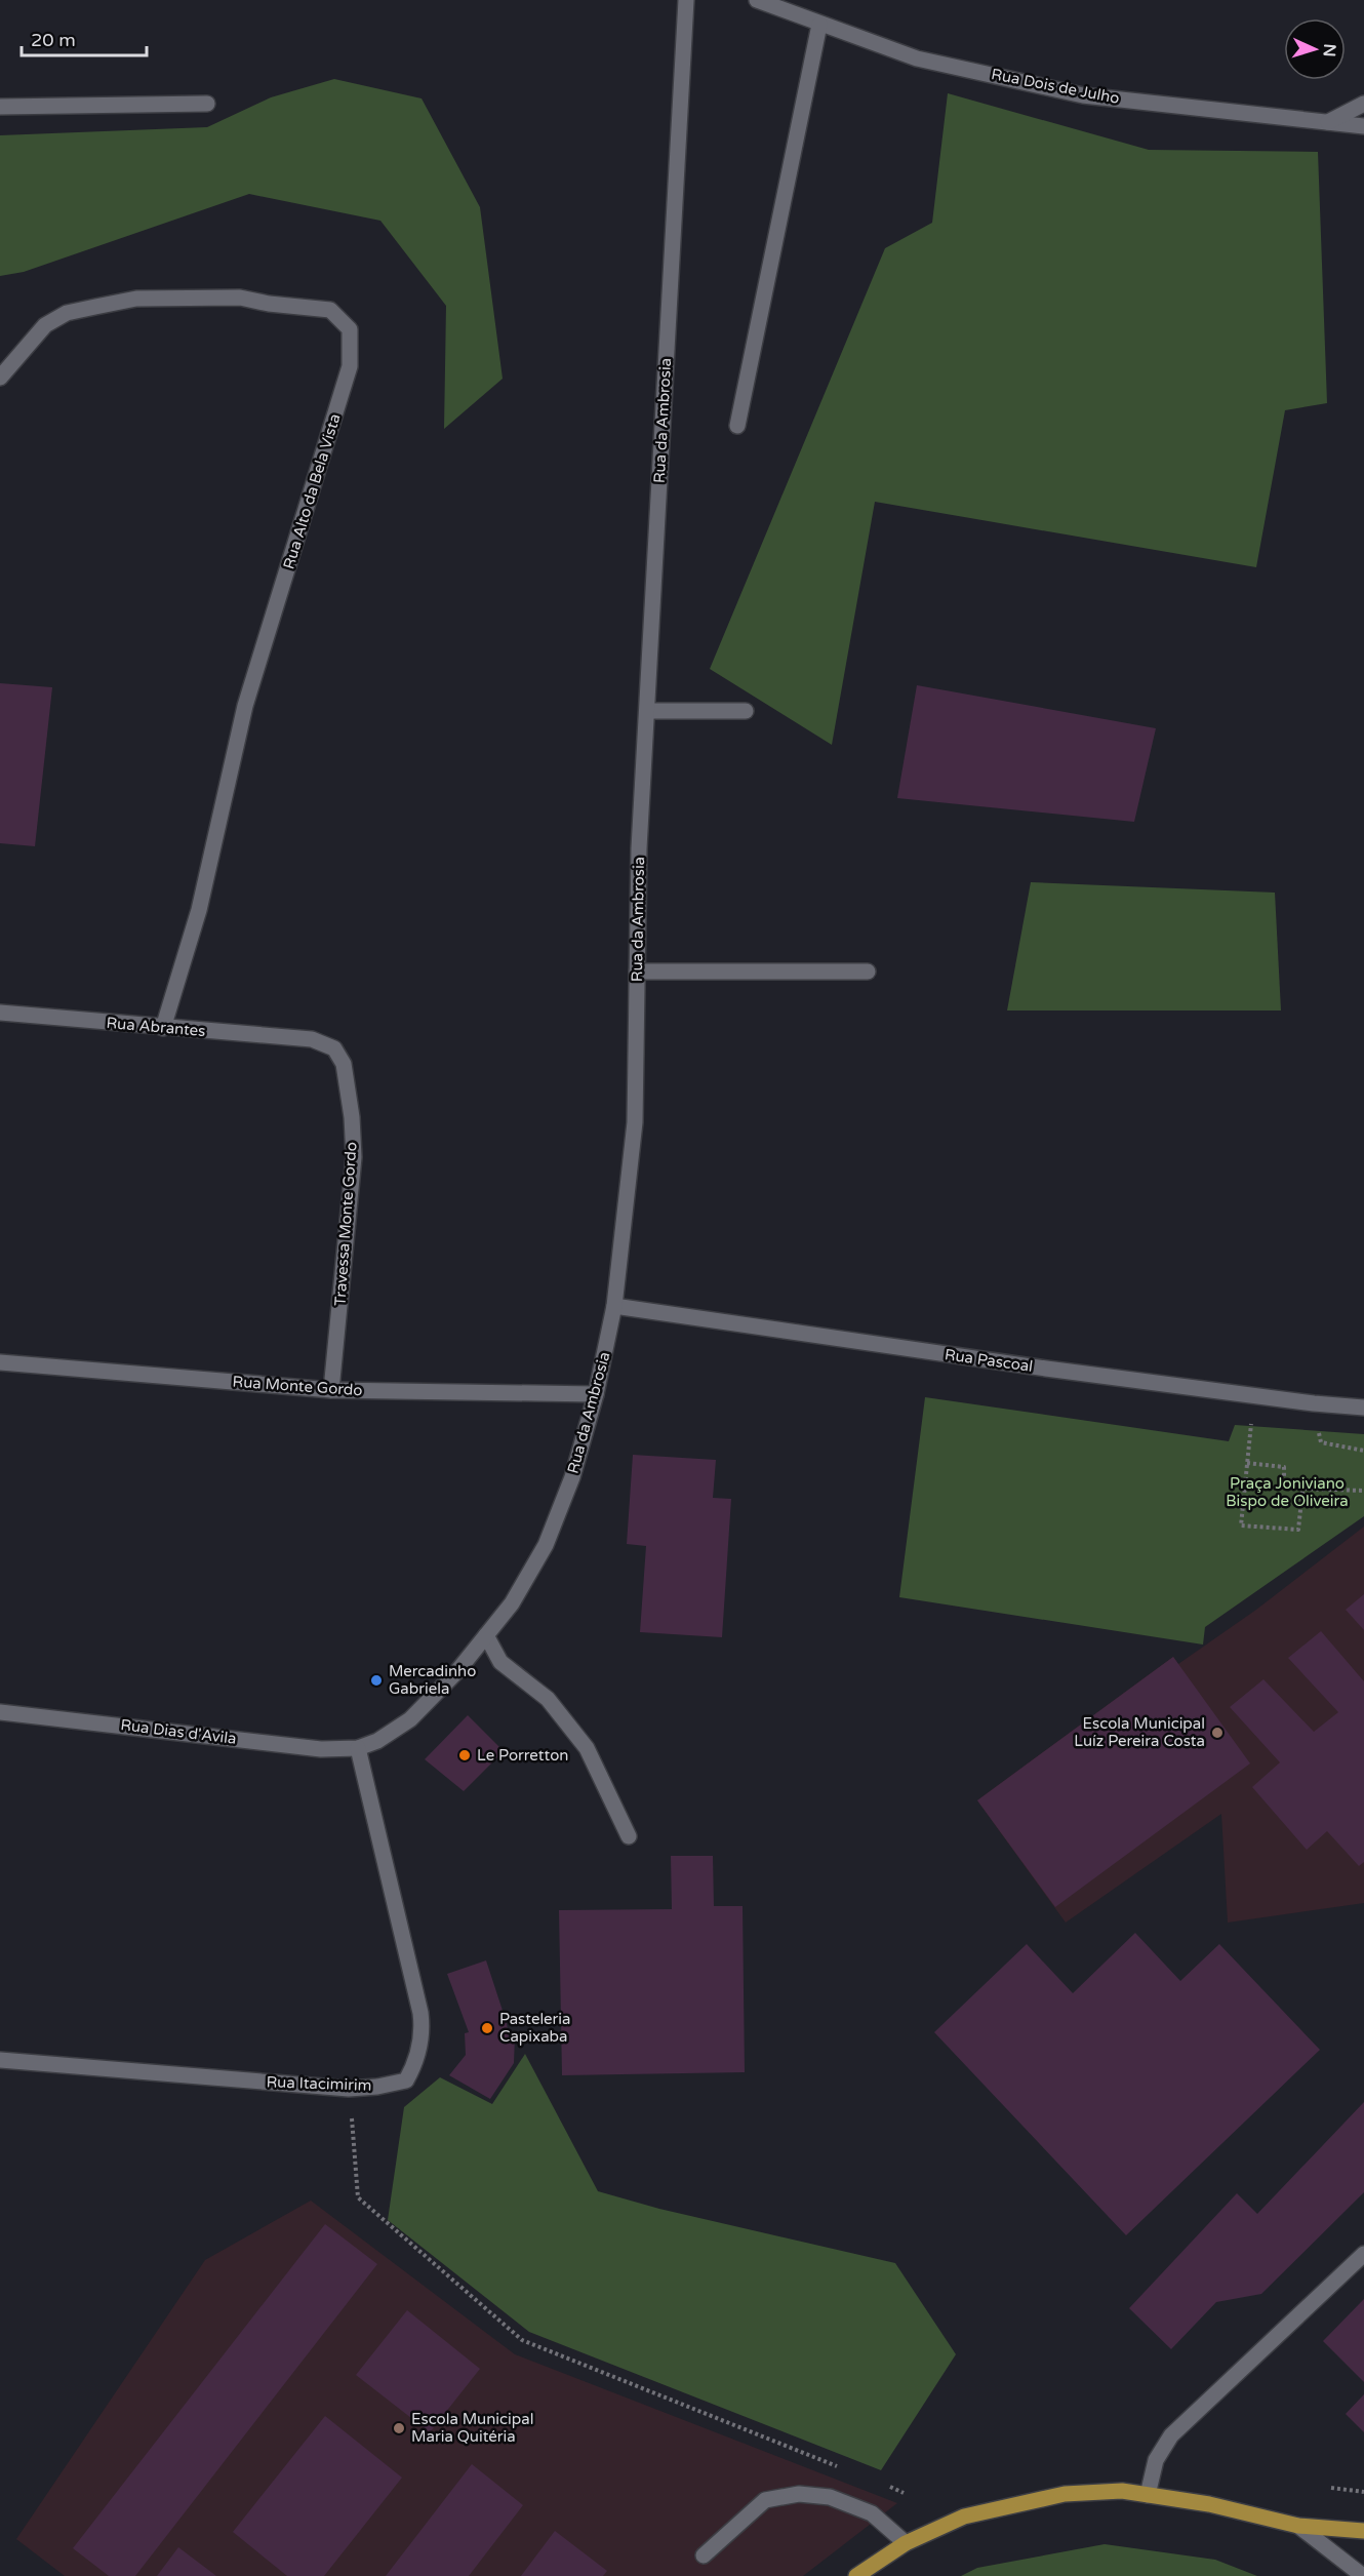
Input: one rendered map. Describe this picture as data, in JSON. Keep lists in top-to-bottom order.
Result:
{
  "streets": {
    "street": [
      "Rua Dois de Julho",
      "Rua da Ambrosia",
      "Rua Alto da Bela Vista",
      "Rua Abrantes",
      "Travessa Monte Gordo",
      "Rua Pascoal",
      "Rua Monte Gordo",
      "Rua Dias d'Avila",
      "Rua Itacimirim"
    ]
  },
  "crossings": [
    ["Rua da Ambrosia", "Rua Pascoal"],
    ["Rua da Ambrosia", "Rua Monte Gordo"],
    ["Rua da Ambrosia", "Rua Dias d'Avila"],
    ["Rua da Ambrosia", "Rua Itacimirim"],
    ["Rua Alto da Bela Vista", "Rua Abrantes"],
    ["Rua Abrantes", "Travessa Monte Gordo"],
    ["Travessa Monte Gordo", "Rua Monte Gordo"],
    ["Rua Dias d'Avila", "Rua Itacimirim"]
  ],
  "parks": ["Praça Joniviano Bispo de Oliveira"],
  "places": [
    "Mercadinho Gabriela",
    "Escola Municipal Luíz Pereira Costa",
    "Le Porretton",
    "Pasteleria Capixaba",
    "Escola Municipal Maria Quitéria"
  ],
  "scale_bar": "20 m",
  "north": "right"
}
